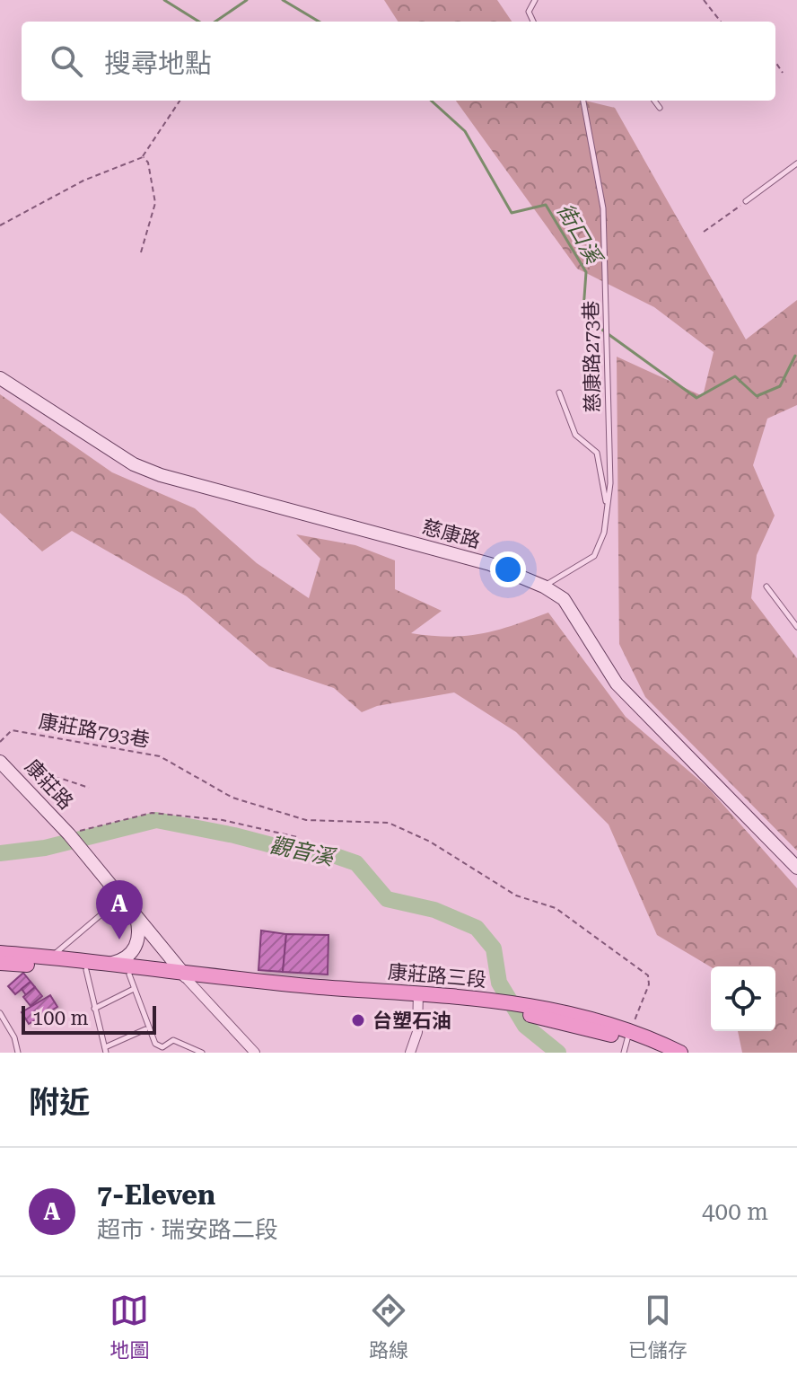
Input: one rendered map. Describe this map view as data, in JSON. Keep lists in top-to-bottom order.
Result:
{
  "streets": {
    "main road": ["康莊路三段"],
    "street": ["慈康路", "康莊路"],
    "lane": ["慈康路273巷"],
    "path": ["康莊路793巷"]
  },
  "crossings": [
    ["慈康路273巷", "慈康路"],
    ["康莊路793巷", "康莊路三段"]
  ],
  "water": ["街口溪", "觀音溪"],
  "places": ["台塑石油"],
  "scale_bar": "100 m",
  "page": {
    "search": "搜尋地點",
    "pins": "A",
    "scale": "100 m",
    "heading": "附近",
    "list": [
      {
        "mark": "A",
        "name": "7-Eleven",
        "note": "超市 · 瑞安路二段",
        "value": "400 m"
      }
    ],
    "nav": ["地圖", "路線", "已儲存"]
  }
}
